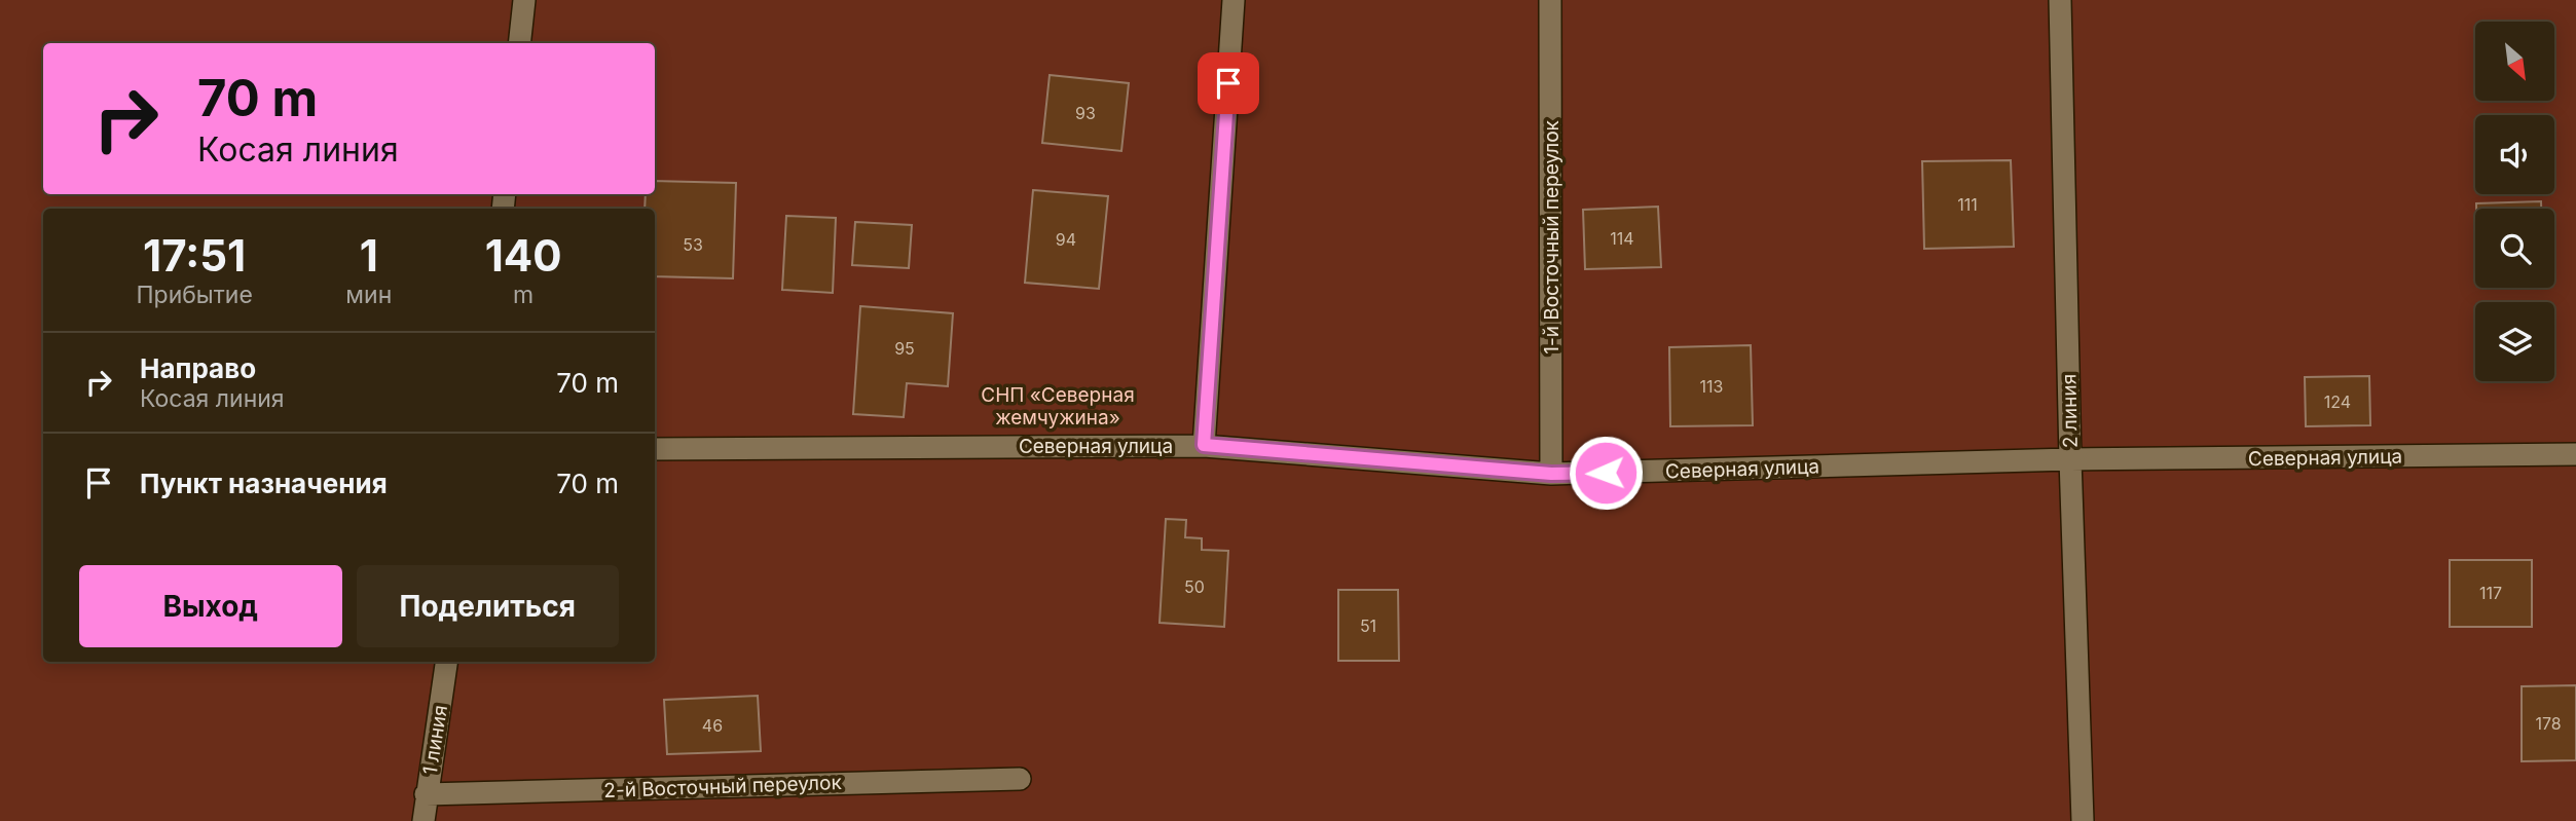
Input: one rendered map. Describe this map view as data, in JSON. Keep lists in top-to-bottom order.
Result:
{
  "streets": {
    "street": [
      "1-й Восточный переулок",
      "2 линия",
      "Северная улица",
      "1 линия",
      "2-й Восточный переулок"
    ]
  },
  "crossings": [
    ["1-й Восточный переулок", "Северная улица"],
    ["2 линия", "Северная улица"],
    ["1 линия", "2-й Восточный переулок"]
  ],
  "parks": ["СНП «Северная жемчужина»"],
  "house_numbers": [
    "93",
    "111",
    "114",
    "94",
    "53",
    "95",
    "113",
    "124",
    "50",
    "117",
    "51",
    "178",
    "46"
  ],
  "north": "bottom right",
  "page": {
    "turn": ["70 m", "Косая линия"],
    "eta": [
      "17:51",
      "Прибытие",
      "1",
      "мин",
      "140",
      "m"
    ],
    "list": [
      {
        "name": "Направо",
        "note": "Косая линия",
        "value": "70 m"
      },
      {
        "name": "Пункт назначения",
        "value": "70 m"
      }
    ],
    "buttons": ["Выход", "Поделиться"]
  }
}
